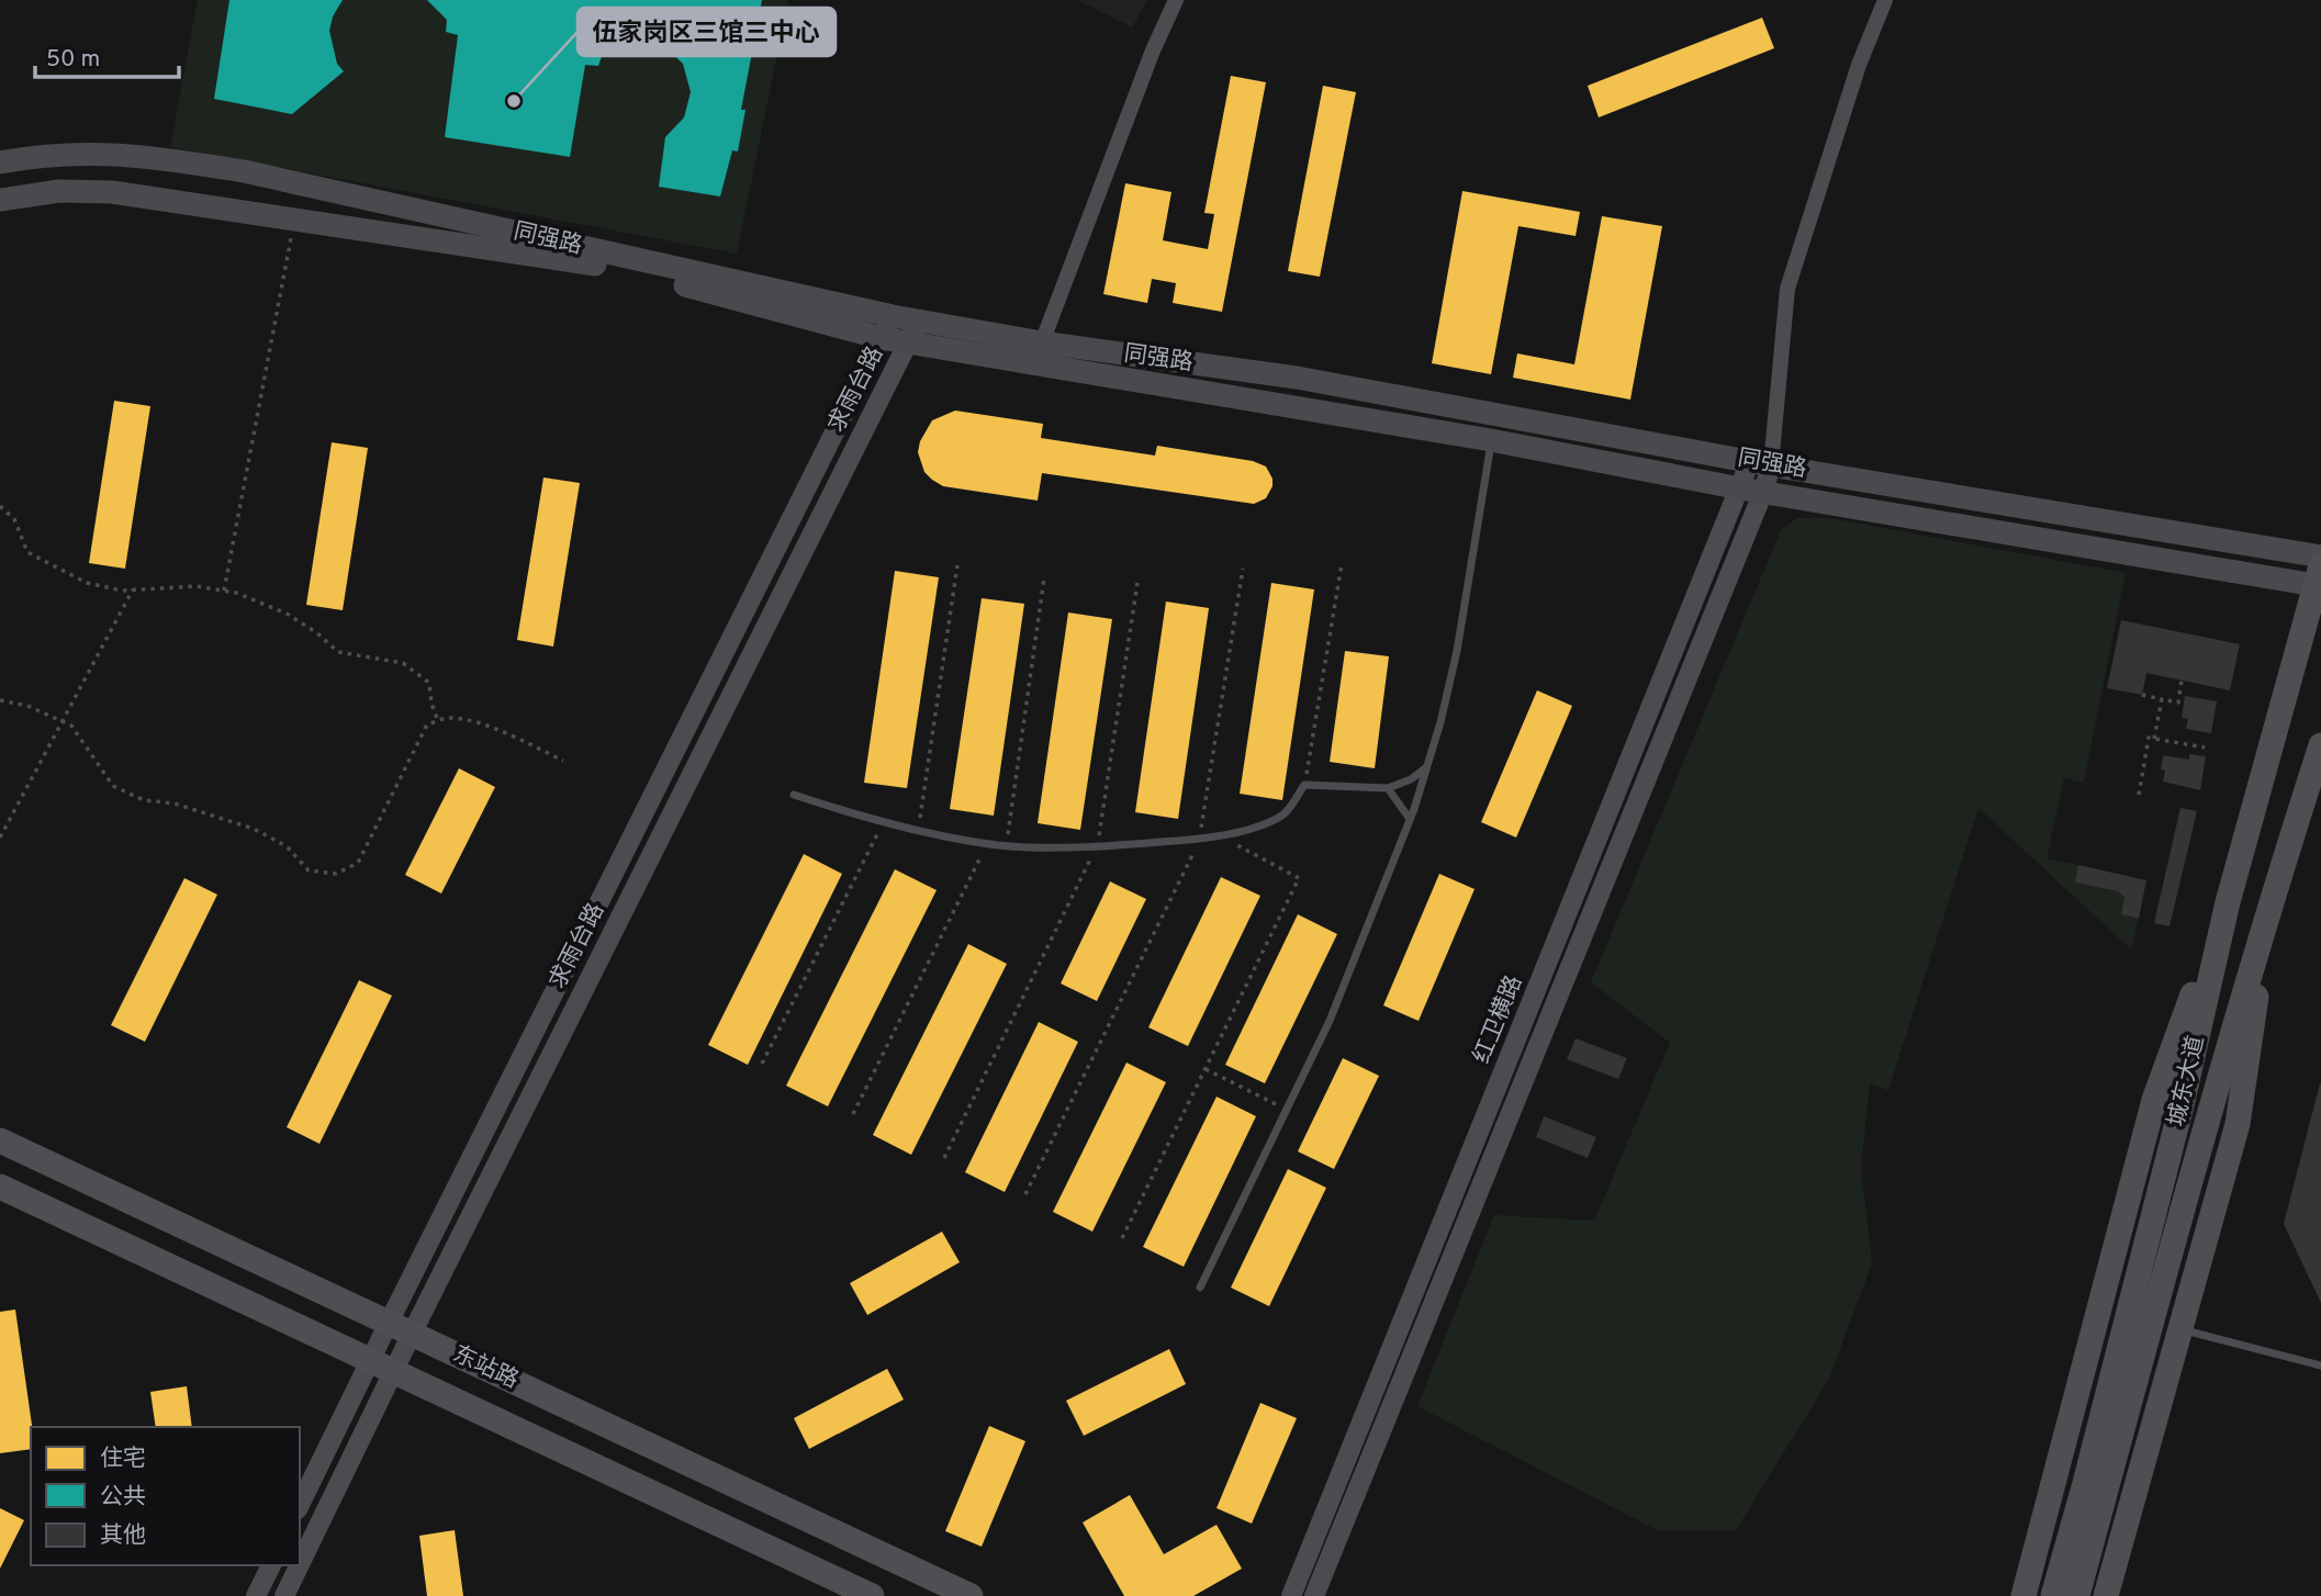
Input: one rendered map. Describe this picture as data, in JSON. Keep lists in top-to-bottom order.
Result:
{
  "streets": {
    "main road": ["同强路", "城东大道", "东站路"],
    "street": ["求雨台路", "红卫横路"]
  },
  "crossings": [
    ["同强路", "求雨台路"],
    ["同强路", "红卫横路"],
    ["同强路", "城东大道"],
    ["求雨台路", "东站路"]
  ],
  "places": ["伍家岗区三馆三中心"],
  "legend": ["住宅", "公共", "其他"],
  "scale_bar": "50 m"
}
